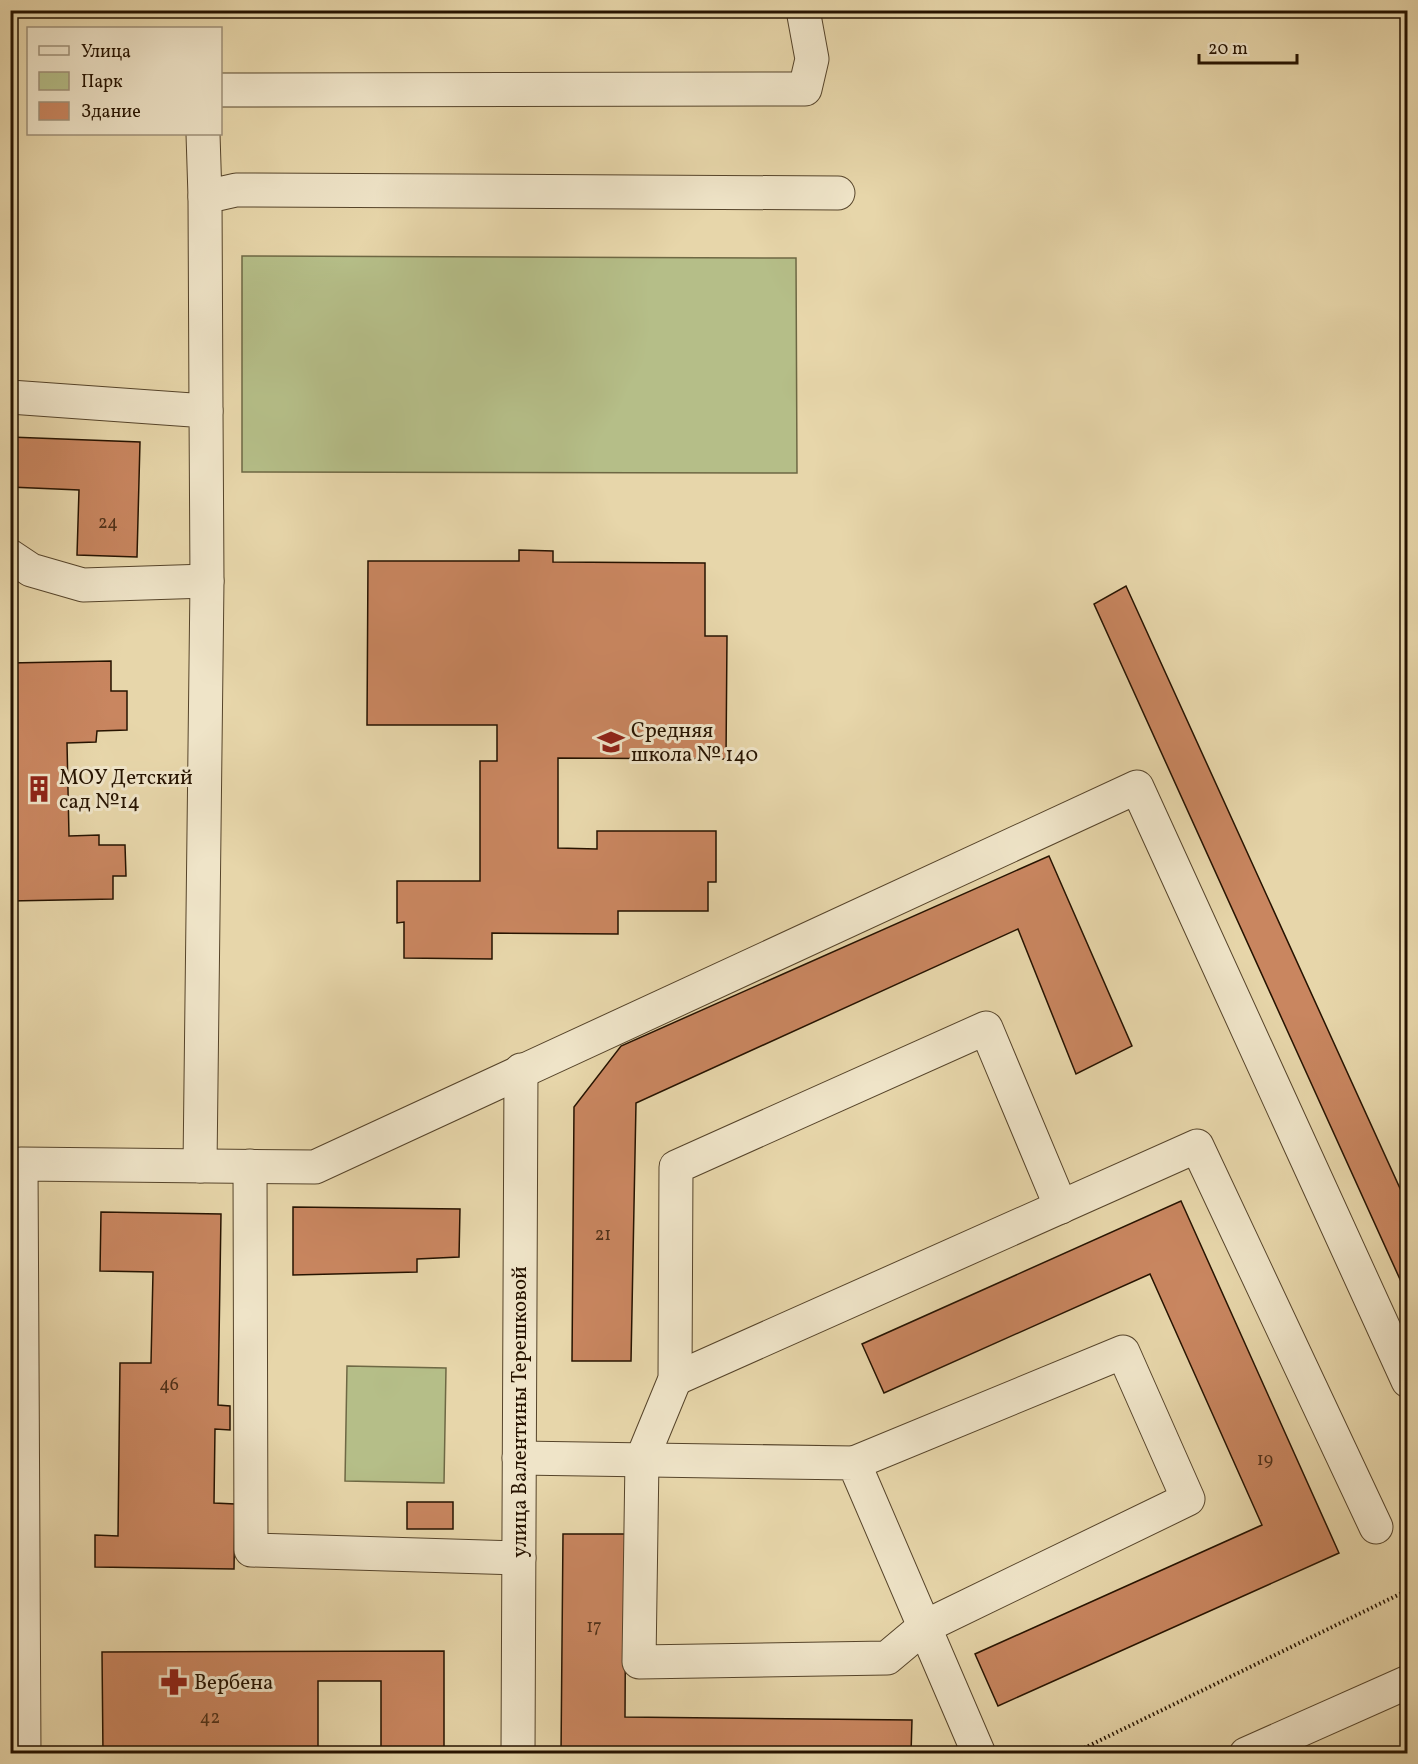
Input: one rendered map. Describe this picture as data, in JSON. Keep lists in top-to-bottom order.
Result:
{
  "streets": {
    "street": ["улица Валентины Терешковой"]
  },
  "places": {
    "school or university": ["Средняя школа № 140"],
    "building": ["МОУ Детский сад №14"],
    "pharmacy": ["Вербена"]
  },
  "house_numbers": [
    "24",
    "21",
    "46",
    "19",
    "17",
    "42"
  ],
  "legend": ["Улица", "Парк", "Здание"],
  "scale_bar": "20 m"
}
